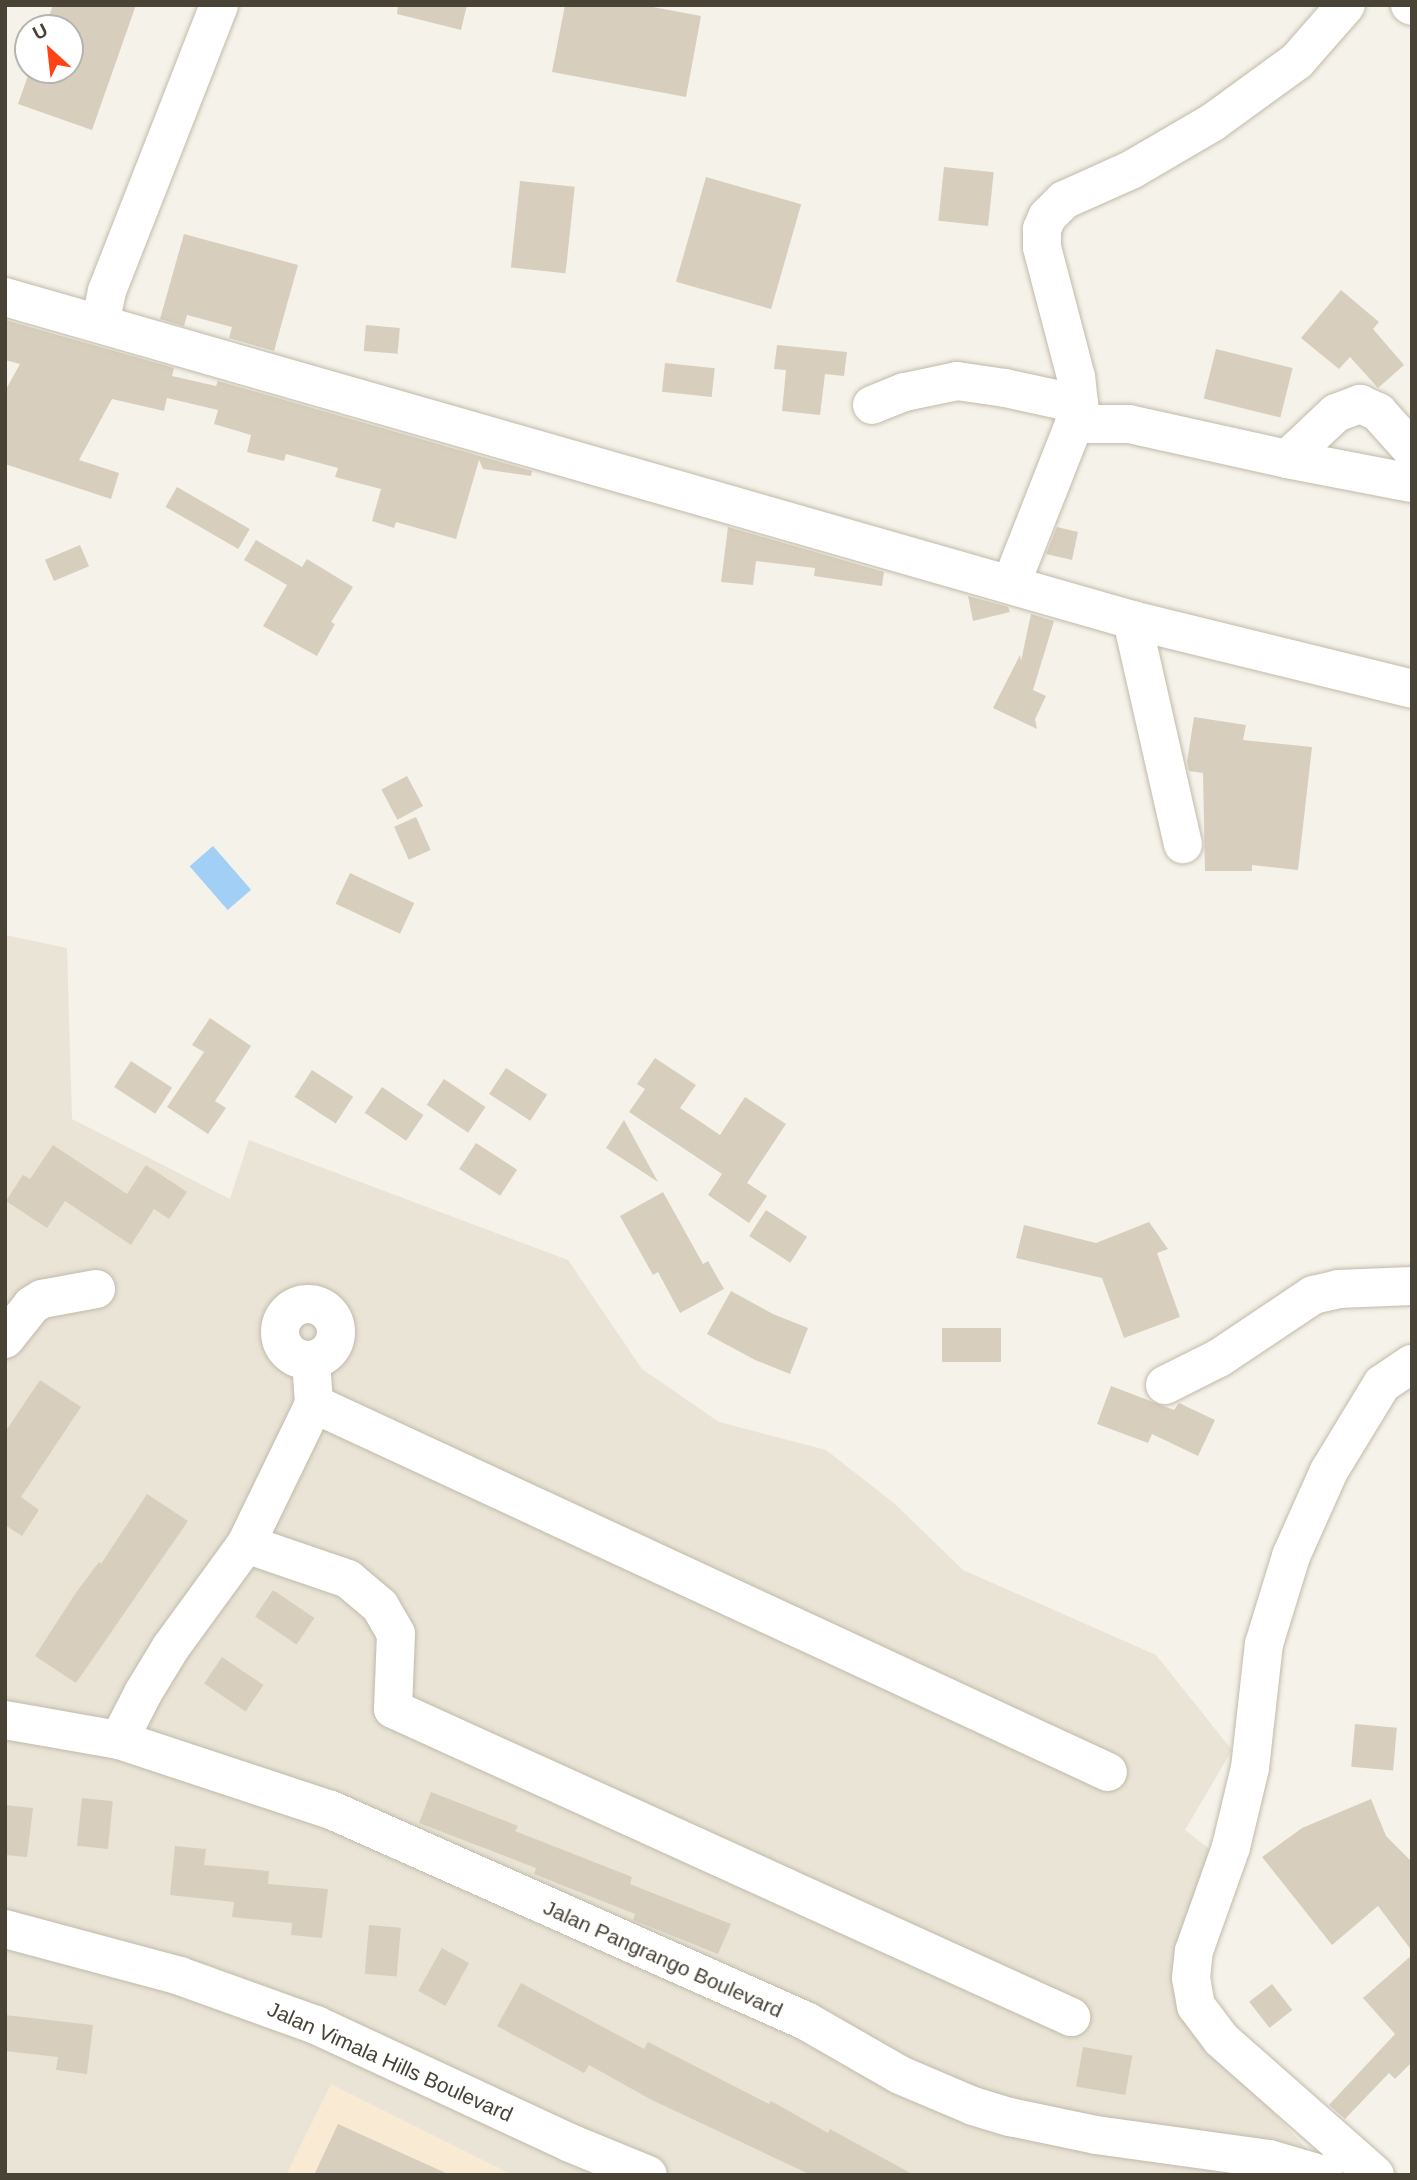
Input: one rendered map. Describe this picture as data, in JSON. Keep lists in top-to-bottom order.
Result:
{
  "streets": {
    "street": ["Jalan Pangrango Boulevard", "Jalan Vimala Hills Boulevard"]
  },
  "north": "top left"
}
